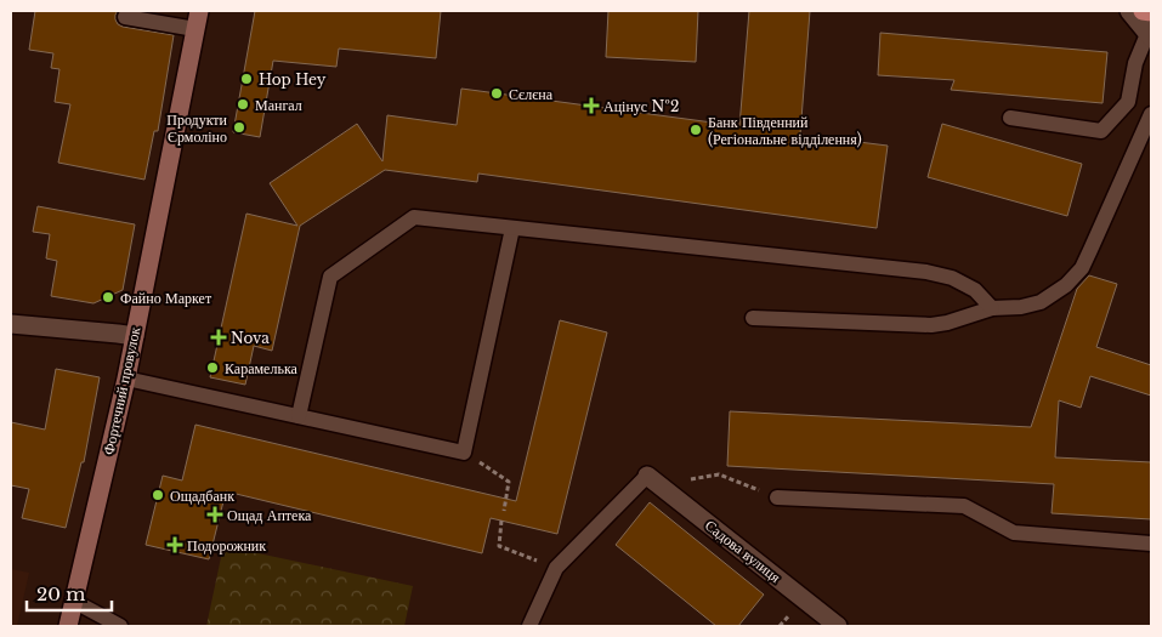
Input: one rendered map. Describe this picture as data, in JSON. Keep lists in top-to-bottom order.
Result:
{
  "streets": {
    "street": ["Фортечний провулок", "Садова вулиця"]
  },
  "places": {
    "other": [
      "Hop Hey",
      "Сєлєна",
      "Мангал",
      "Продукти Єрмоліно",
      "Банк Південний (Регіональне відділення)",
      "Файно Маркет",
      "Карамелька",
      "Ощадбанк"
    ],
    "health": [
      "Ацінус №2",
      "Nova",
      "Ощад Аптека",
      "Подорожник"
    ]
  },
  "scale_bar": "20 m"
}
